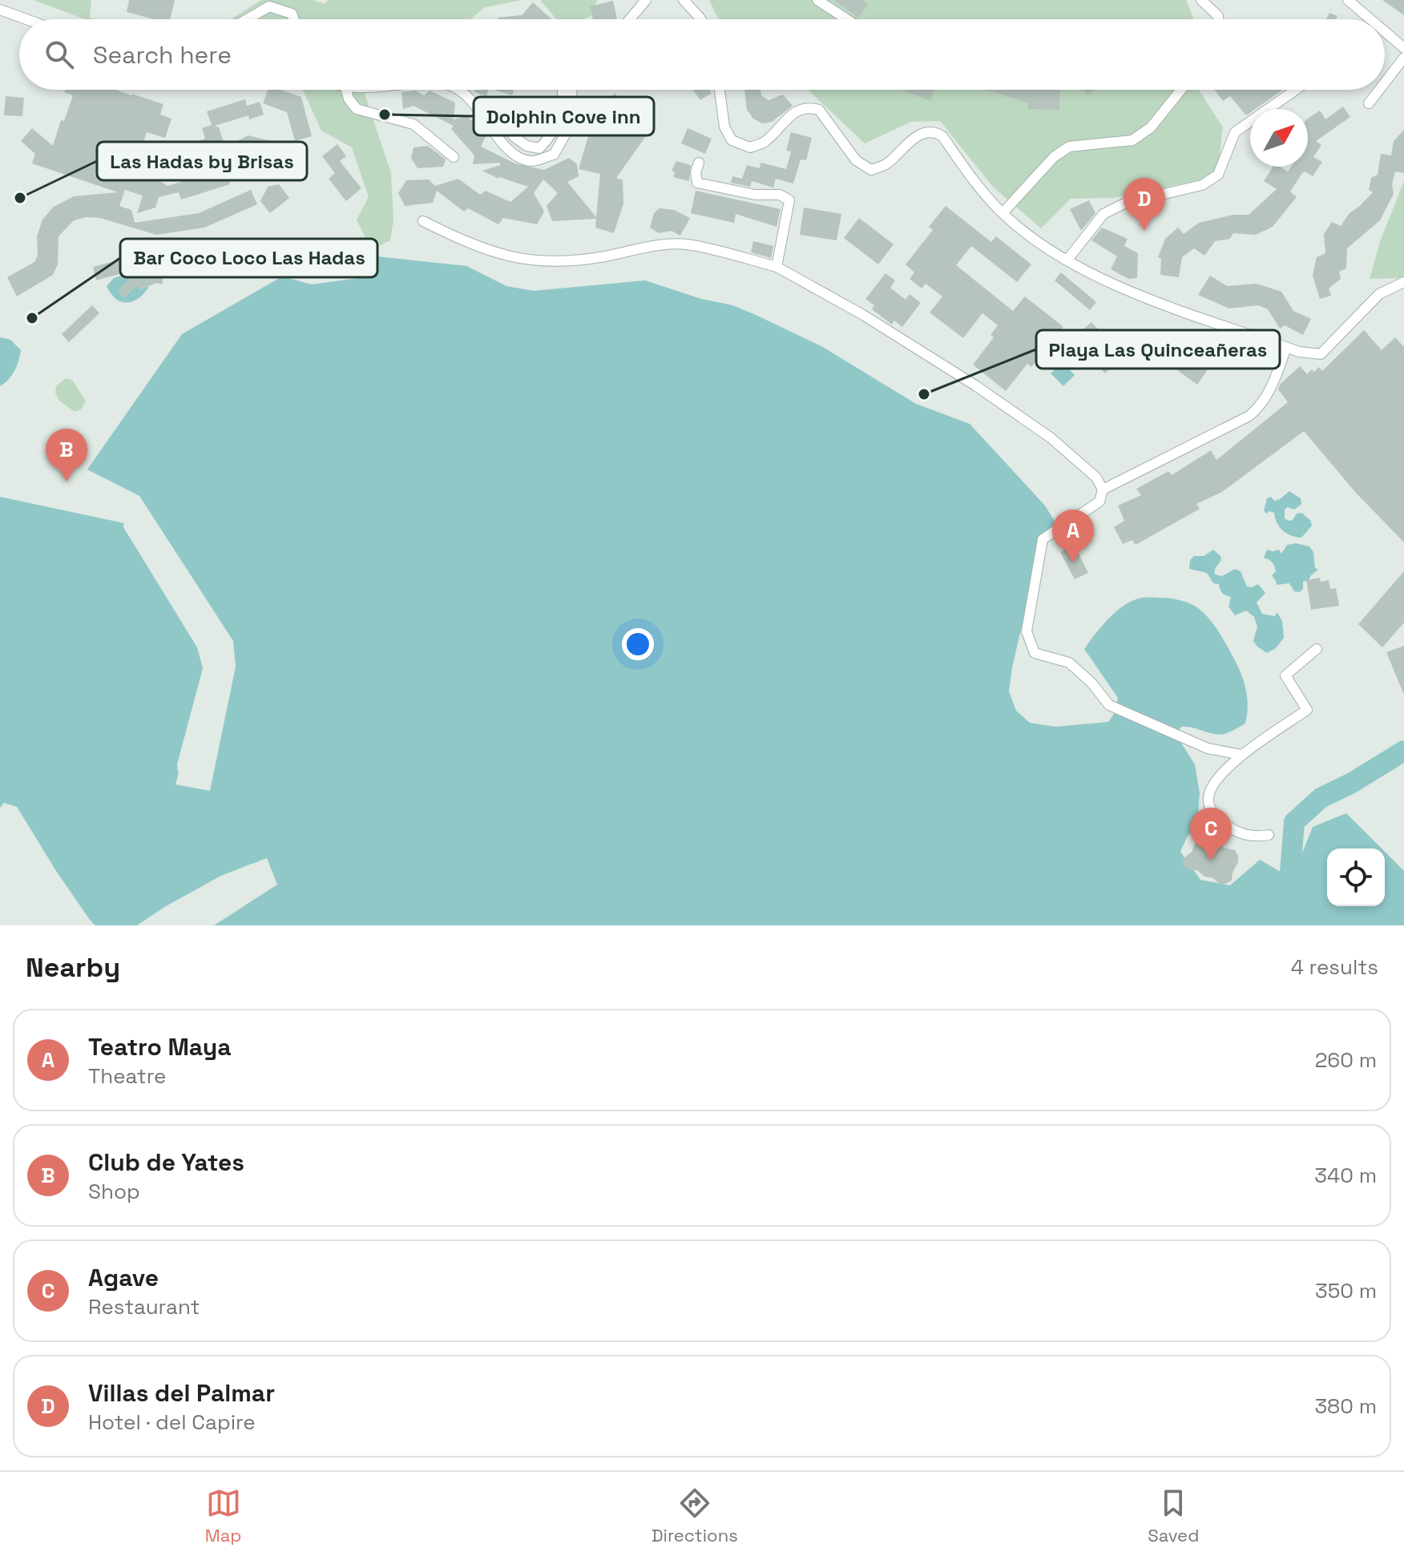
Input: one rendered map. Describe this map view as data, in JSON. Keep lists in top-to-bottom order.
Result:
{
  "places": [
    "Dolphin Cove inn",
    "Las Hadas by Brisas",
    "Bar Coco Loco Las Hadas",
    "Playa Las Quinceañeras"
  ],
  "north": "top right",
  "page": {
    "search": "Search here",
    "pins": [
      "D",
      "B",
      "A",
      "C"
    ],
    "heading": ["Nearby", "4 results"],
    "list": [
      {
        "mark": "A",
        "name": "Teatro Maya",
        "note": "Theatre",
        "value": "260 m"
      },
      {
        "mark": "B",
        "name": "Club de Yates",
        "note": "Shop",
        "value": "340 m"
      },
      {
        "mark": "C",
        "name": "Agave",
        "note": "Restaurant",
        "value": "350 m"
      },
      {
        "mark": "D",
        "name": "Villas del Palmar",
        "note": "Hotel · del Capire",
        "value": "380 m"
      }
    ],
    "nav": ["Map", "Directions", "Saved"]
  }
}
